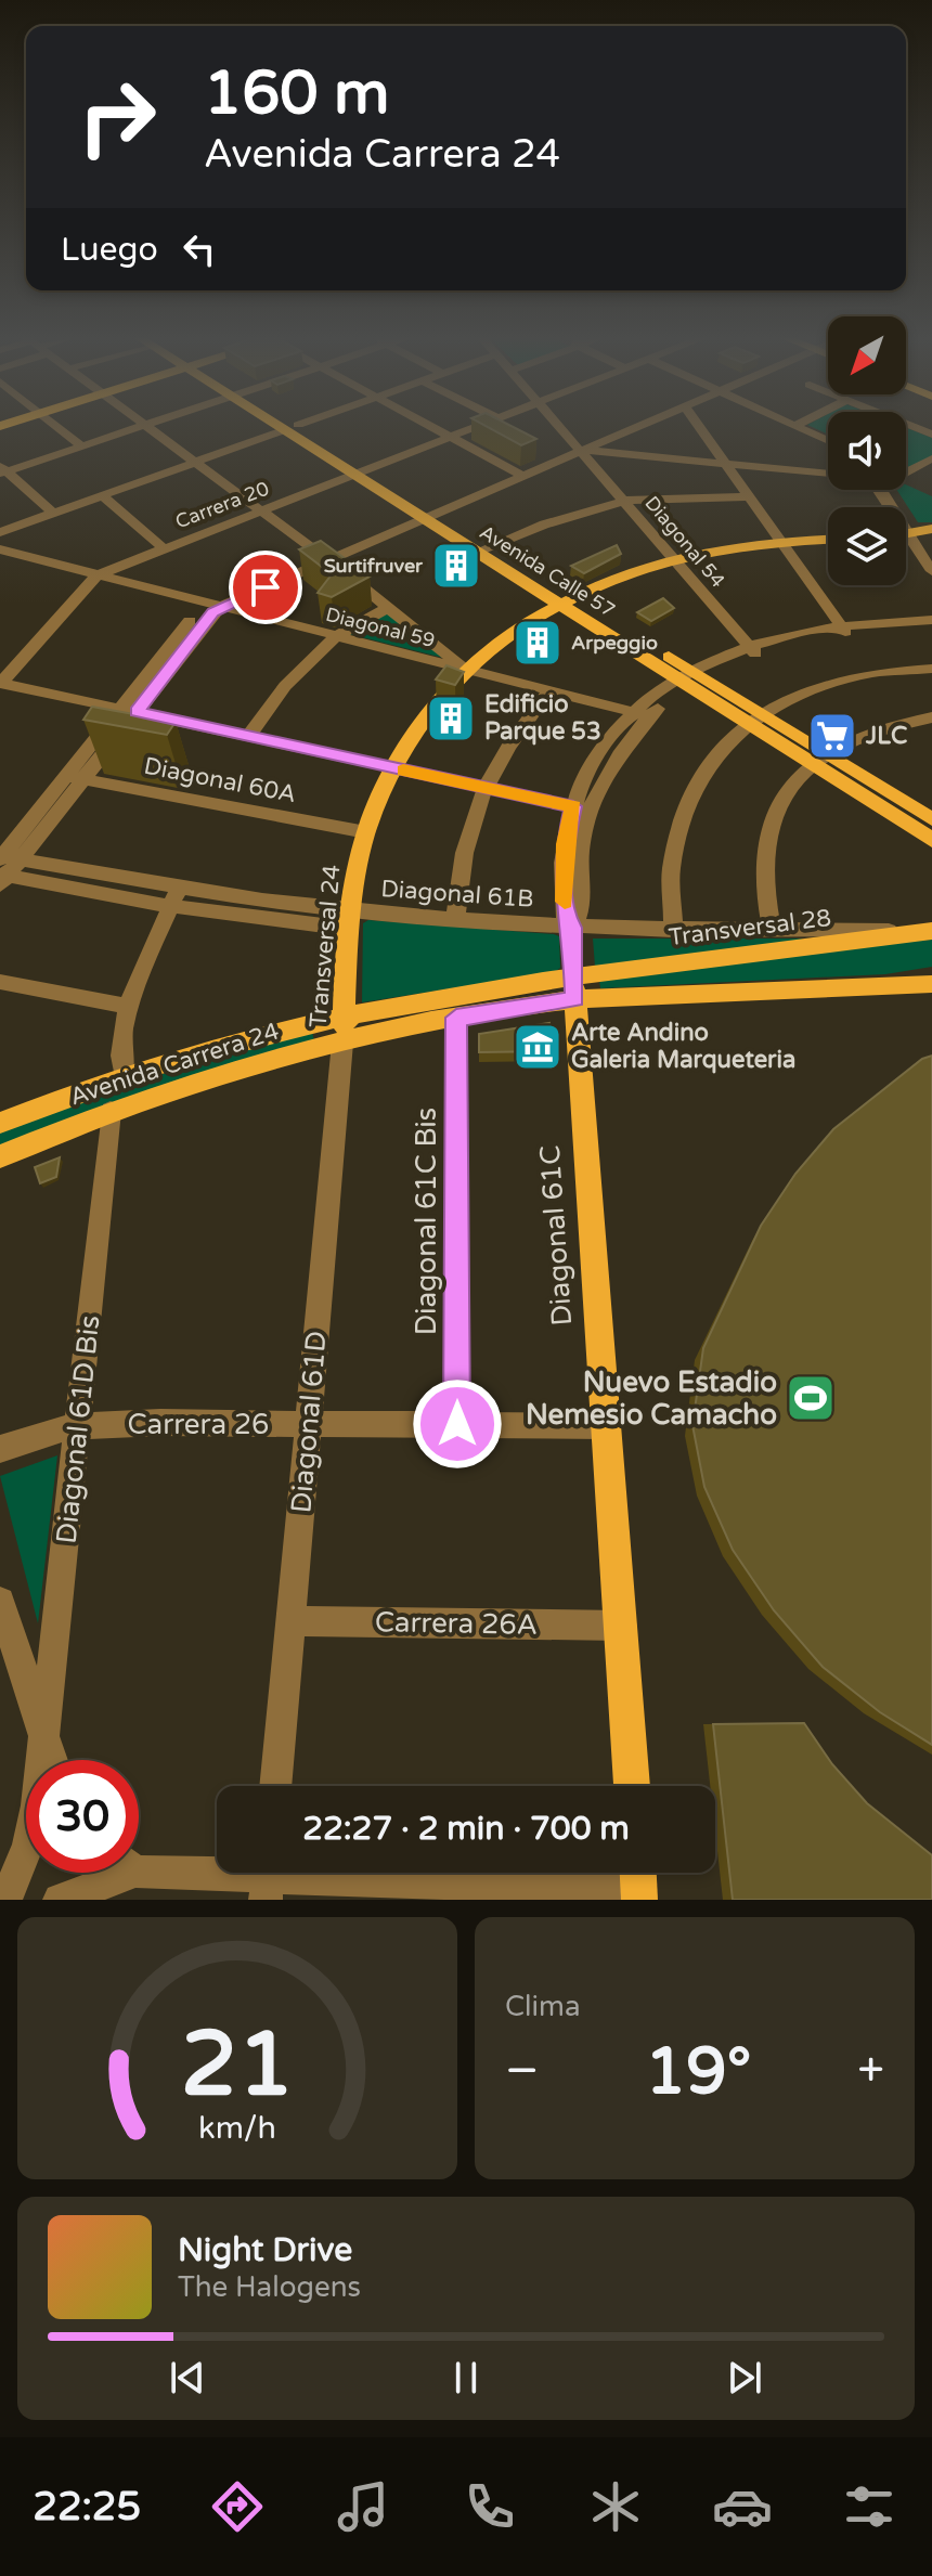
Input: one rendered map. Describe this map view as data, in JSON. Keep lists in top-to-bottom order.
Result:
{
  "streets": {
    "main road": [
      "Avenida Calle 57",
      "Transversal 28",
      "Transversal 24",
      "Avenida Carrera 24",
      "Diagonal 61C"
    ],
    "street": [
      "Carrera 20",
      "Diagonal 54",
      "Diagonal 59",
      "Diagonal 60A",
      "Diagonal 61B",
      "Diagonal 61C Bis",
      "Diagonal 61D",
      "Carrera 26",
      "Diagonal 61D Bis",
      "Carrera 26A"
    ]
  },
  "crossings": [
    ["Carrera 20", "Avenida Calle 57"],
    ["Carrera 20", "Diagonal 59"],
    ["Diagonal 54", "Transversal 24"],
    ["Avenida Calle 57", "Transversal 24"],
    ["Diagonal 59", "Transversal 24"],
    ["Diagonal 60A", "Transversal 24"],
    ["Diagonal 61B", "Transversal 28"],
    ["Diagonal 61B", "Transversal 24"],
    ["Transversal 28", "Avenida Carrera 24"],
    ["Transversal 28", "Diagonal 61C"],
    ["Transversal 24", "Avenida Carrera 24"],
    ["Transversal 24", "Diagonal 61D"],
    ["Avenida Carrera 24", "Diagonal 61C Bis"],
    ["Avenida Carrera 24", "Diagonal 61C"],
    ["Avenida Carrera 24", "Diagonal 61D"],
    ["Avenida Carrera 24", "Diagonal 61D Bis"],
    ["Diagonal 61C Bis", "Carrera 26"],
    ["Diagonal 61C", "Carrera 26"],
    ["Diagonal 61C", "Carrera 26A"],
    ["Diagonal 61D", "Carrera 26"],
    ["Diagonal 61D", "Carrera 26A"],
    ["Carrera 26", "Diagonal 61D Bis"]
  ],
  "places": {
    "building": ["Surtifruver", "Arpeggio", "Edificio Parque 53"],
    "supermarket": ["JLC"],
    "museum": ["Arte Andino Galeria Marqueteria"],
    "sports": ["Nuevo Estadio Nemesio Camacho"]
  },
  "north": "bottom left",
  "page": {
    "turn": ["160 m", "Avenida Carrera 24"],
    "then": "Luego",
    "limit": "30",
    "trip": "22:27 · 2 min · 700 m",
    "tile": "Clima",
    "heat": ["−", "19°", "+"],
    "song": ["Night Drive", "The Halogens"],
    "tabs": "22:25",
    "gauge": ["21", "km/h"]
  }
}
